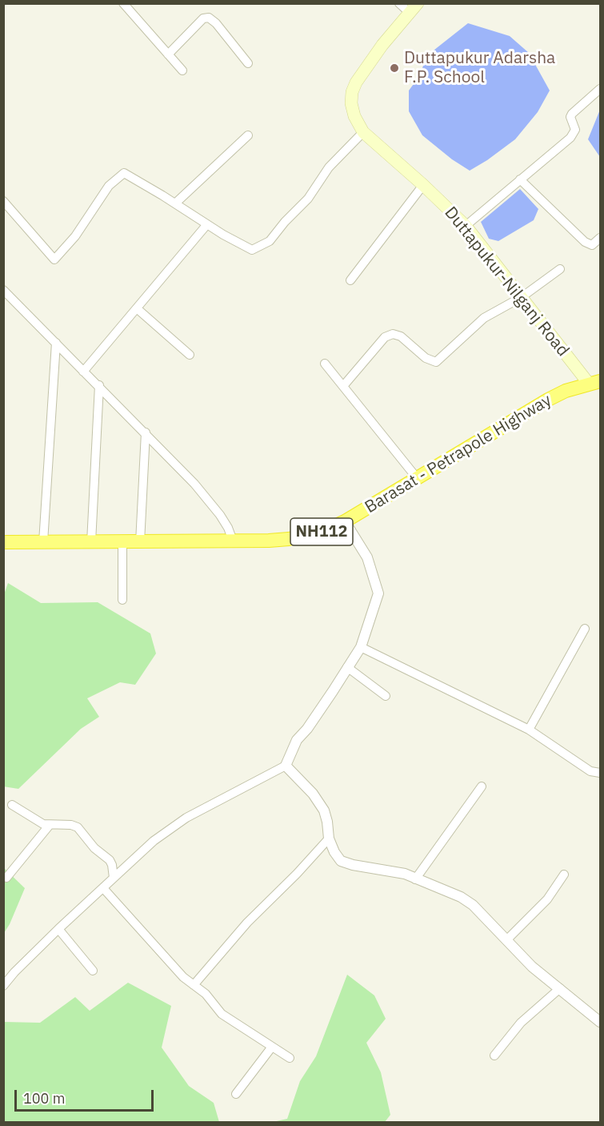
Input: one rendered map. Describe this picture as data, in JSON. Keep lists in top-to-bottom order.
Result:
{
  "streets": {
    "highway": ["Barasat - Petrapole Highway", "NH112"],
    "main road": ["Duttapukur-Nilganj Road"]
  },
  "crossings": [
    ["Duttapukur-Nilganj Road", "Barasat - Petrapole Highway"]
  ],
  "places": ["Duttapukur Adarsha F.P. School"],
  "scale_bar": "100 m"
}
